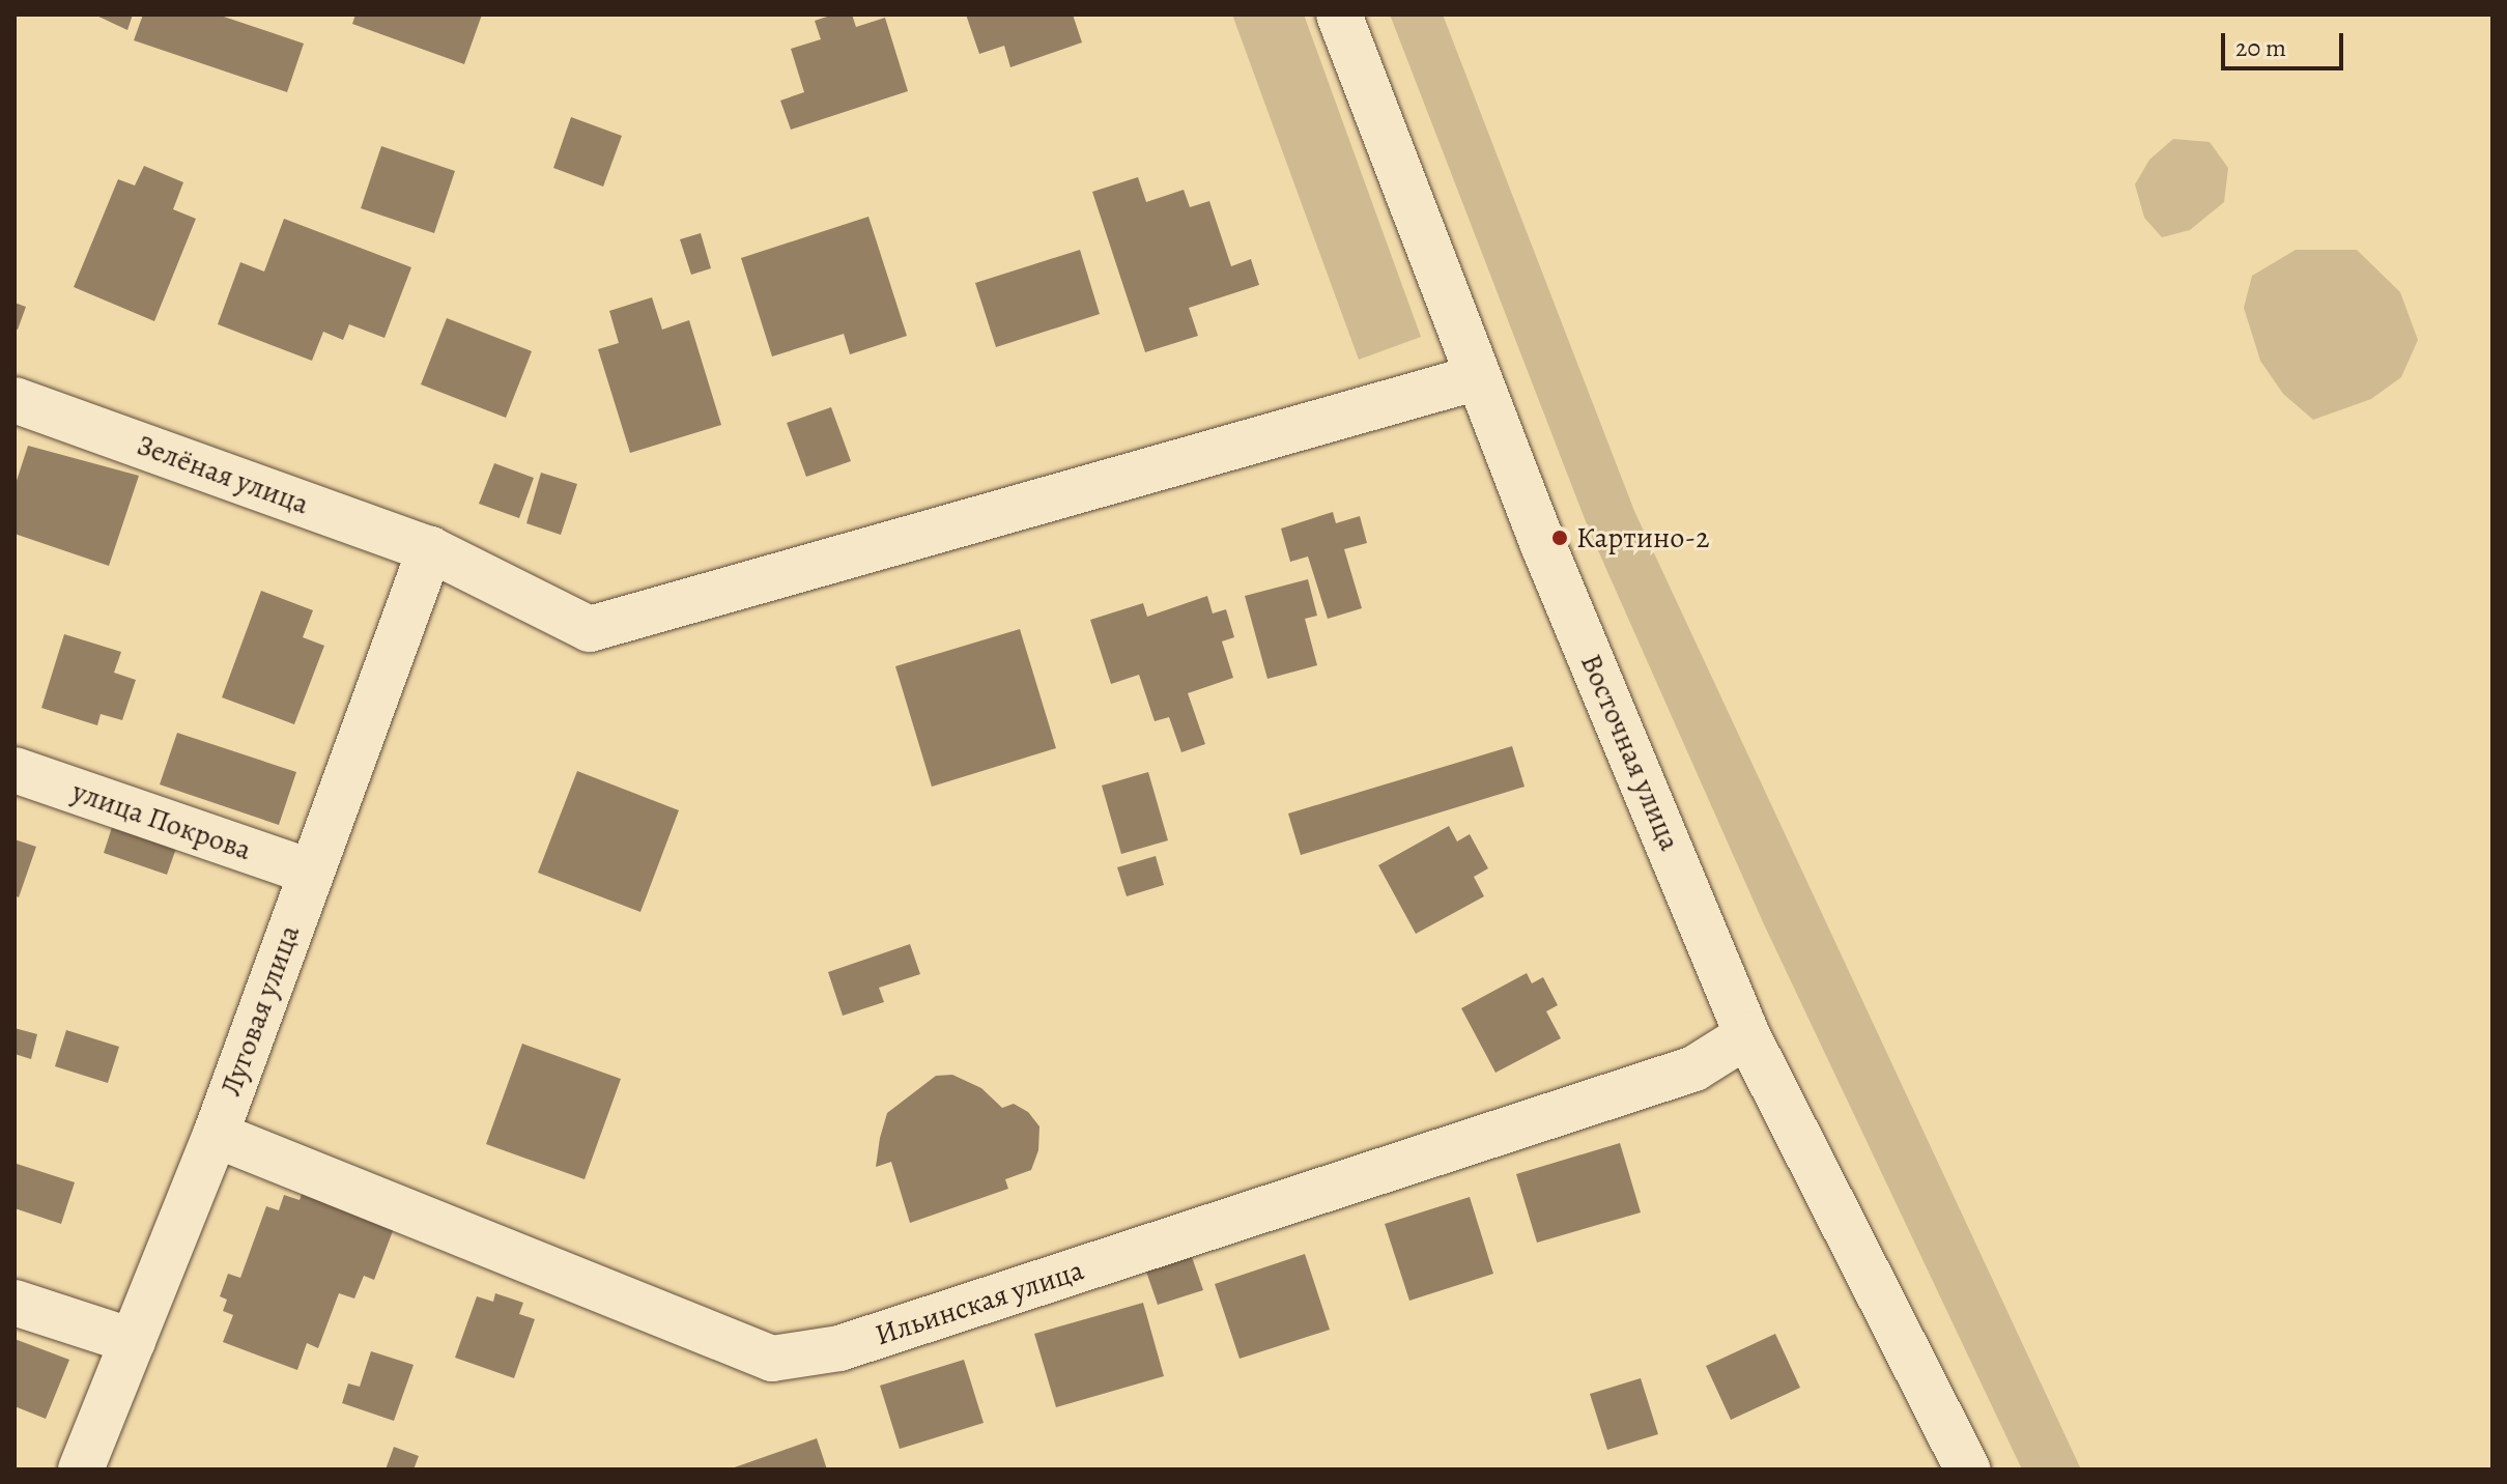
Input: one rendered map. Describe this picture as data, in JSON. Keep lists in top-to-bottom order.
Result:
{
  "streets": {
    "street": [
      "Зелёная улица",
      "Восточная улица",
      "улица Покрова",
      "Луговая улица",
      "Ильинская улица"
    ]
  },
  "crossings": [
    ["Зелёная улица", "Восточная улица"],
    ["Зелёная улица", "Луговая улица"],
    ["Восточная улица", "Ильинская улица"],
    ["улица Покрова", "Луговая улица"],
    ["Луговая улица", "Ильинская улица"]
  ],
  "places": ["Картино-2"],
  "scale_bar": "20 m"
}
